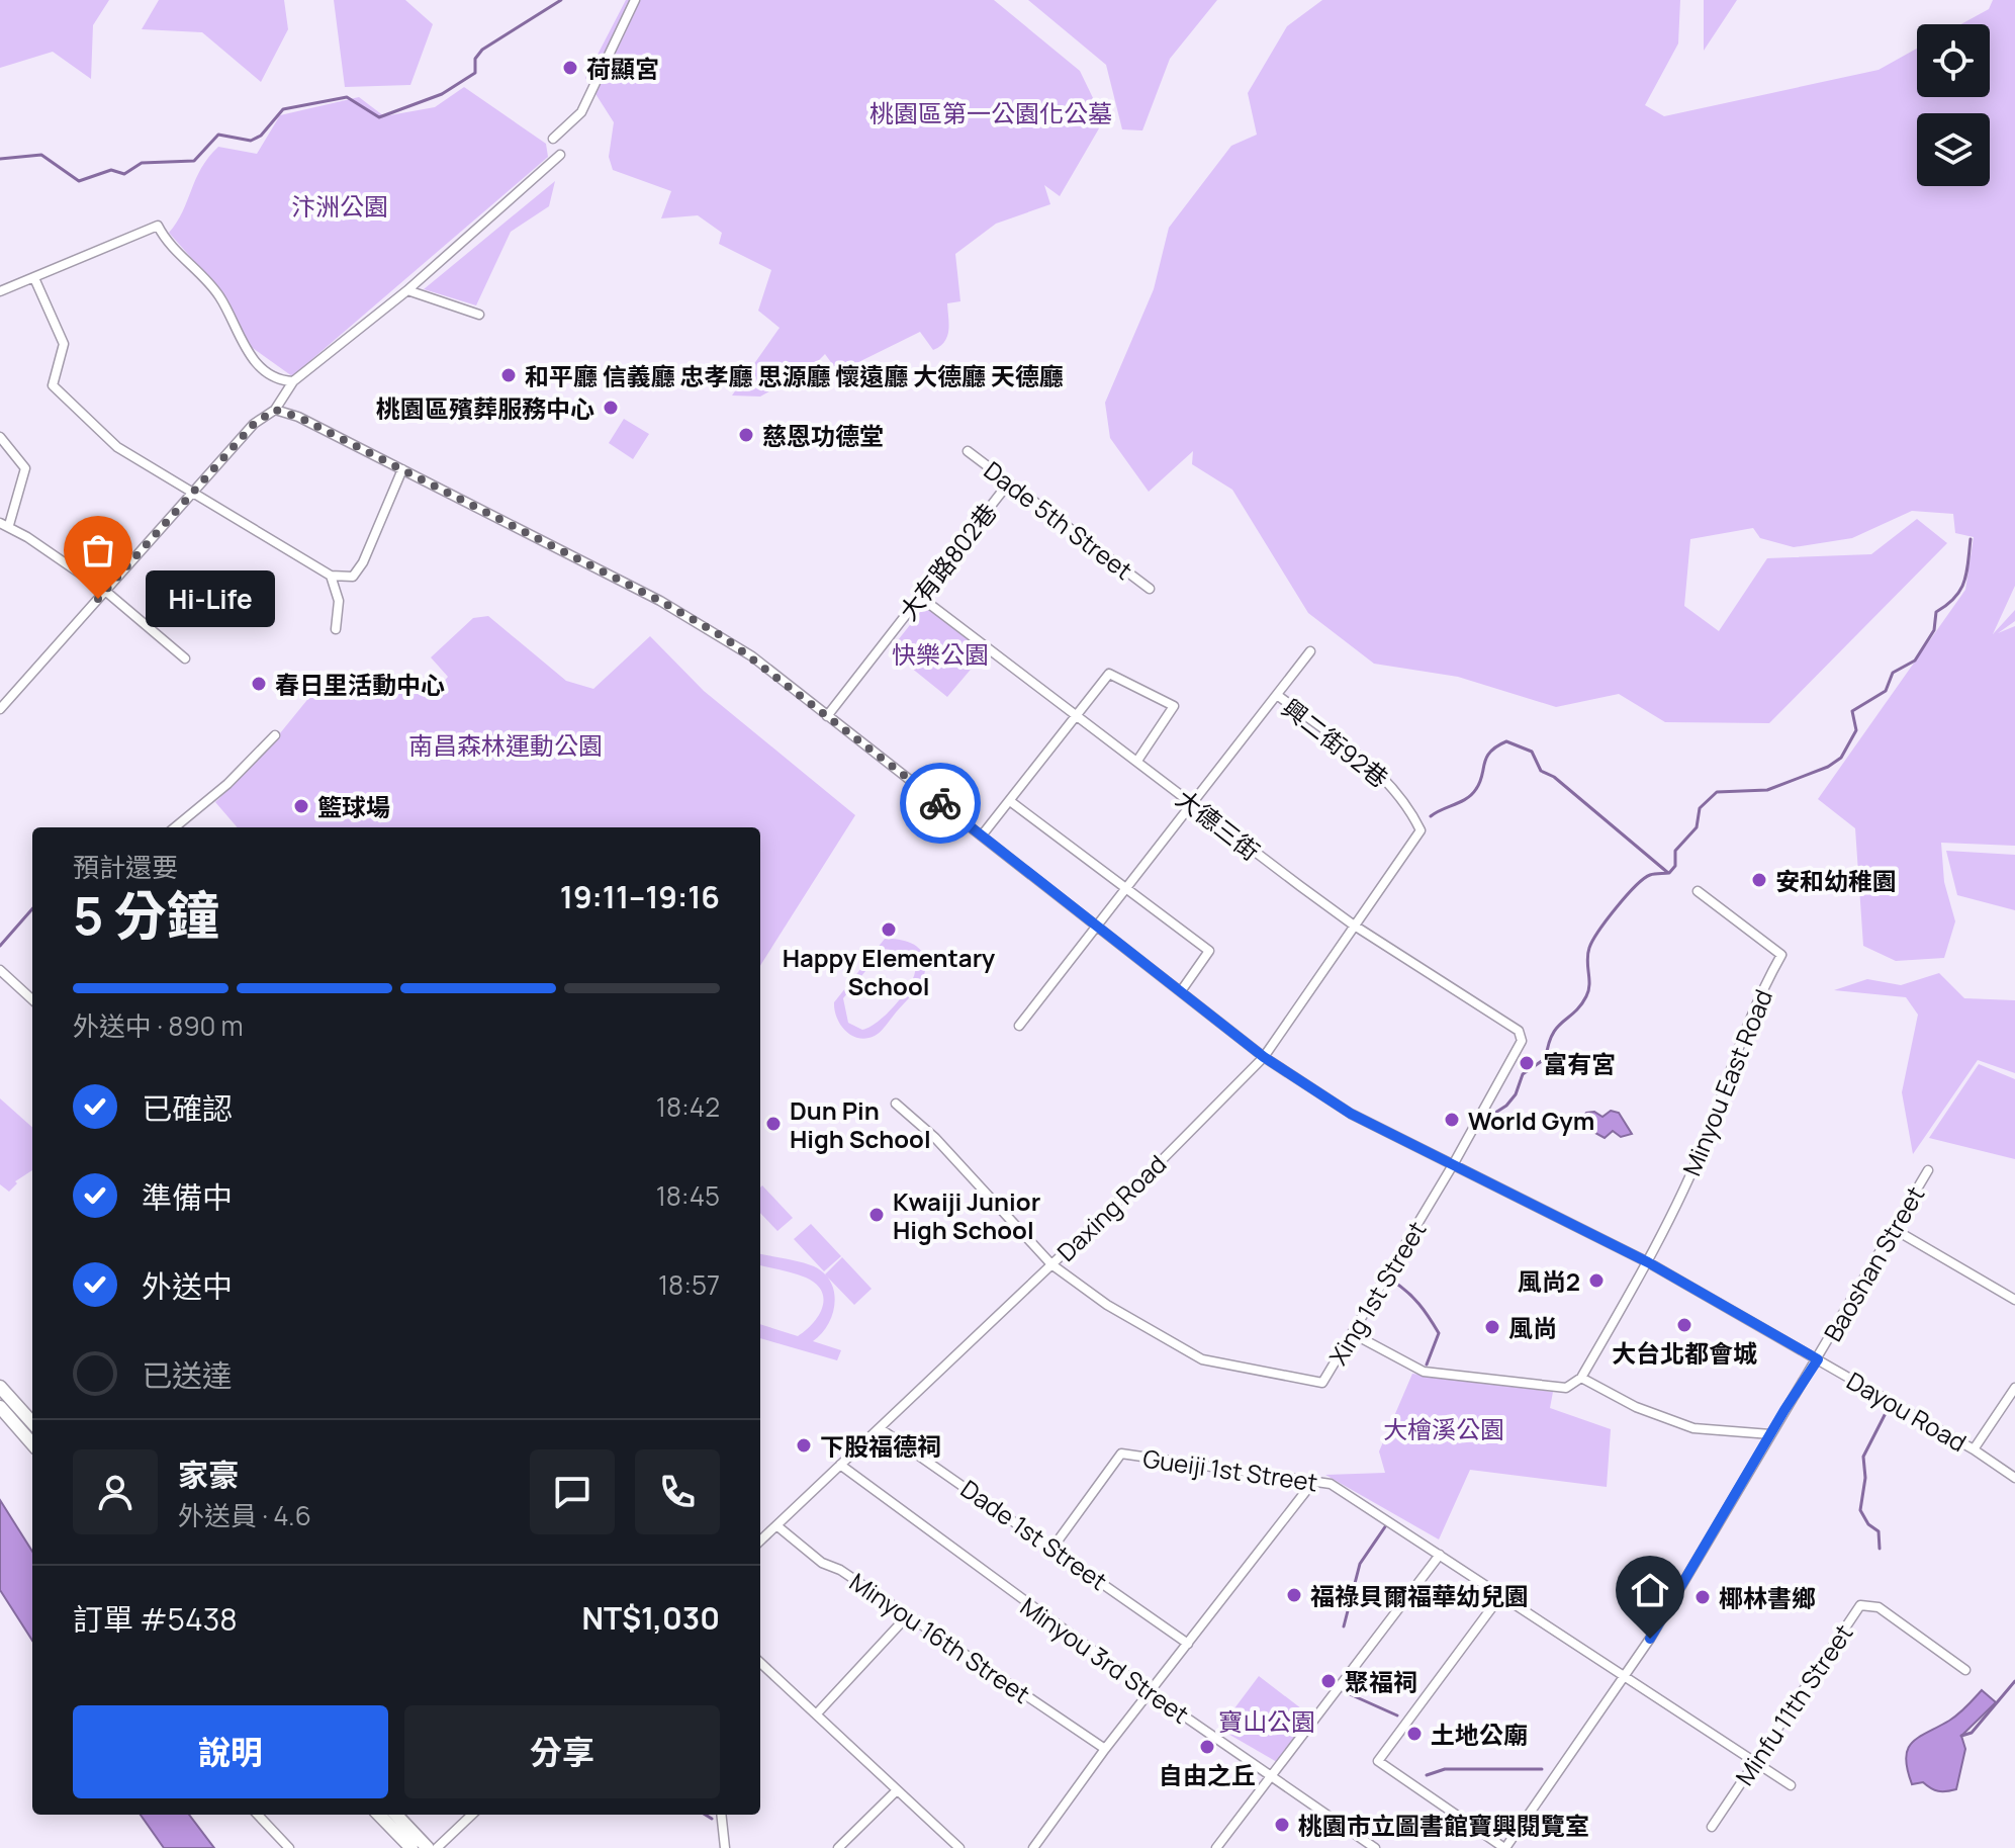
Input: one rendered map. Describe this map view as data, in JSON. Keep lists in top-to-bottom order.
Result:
{
  "streets": {
    "street": [
      "Dade 5th Street",
      "大有路802巷",
      "興二街92巷",
      "大德三街",
      "Minyou East Road",
      "Daxing Road",
      "Baoshan Street",
      "Xing 1st Street",
      "Dayou Road",
      "Gueiji 1st Street",
      "Dade 1st Street",
      "Minyou 16th Street",
      "Minyou 3rd Street",
      "Minfu 11th Street"
    ]
  },
  "crossings": [
    ["Dade 5th Street", "大有路802巷"],
    ["大有路802巷", "大德三街"],
    ["大有路802巷", "Dayou Road"],
    ["興二街92巷", "Daxing Road"],
    ["大德三街", "Daxing Road"],
    ["大德三街", "Xing 1st Street"],
    ["Minyou East Road", "Dayou Road"],
    ["Daxing Road", "Xing 1st Street"],
    ["Daxing Road", "Dayou Road"],
    ["Daxing Road", "Dade 1st Street"],
    ["Daxing Road", "Minyou 16th Street"],
    ["Daxing Road", "Minyou 3rd Street"],
    ["Baoshan Street", "Dayou Road"],
    ["Baoshan Street", "Gueiji 1st Street"],
    ["Xing 1st Street", "Dayou Road"],
    ["Gueiji 1st Street", "Dade 1st Street"],
    ["Gueiji 1st Street", "Minfu 11th Street"]
  ],
  "parks": [
    "桃園區第一公園化公墓",
    "汴洲公園",
    "快樂公園",
    "南昌森林運動公園",
    "大檜溪公園",
    "寶山公園"
  ],
  "places": [
    "荷顯宮",
    "和平廳 信義廳 忠孝廳 思源廳 懷遠廳 大德廳 天德廳",
    "桃園區殯葬服務中心",
    "慈恩功德堂",
    "Hi-Life",
    "春日里活動中心",
    "籃球場",
    "安和幼稚園",
    "Happy Elementary School",
    "富有宮",
    "World Gym",
    "Dun Pin High School",
    "Kwaiji Junior High School",
    "風尚2",
    "大台北都會城",
    "風尚",
    "下股福德祠",
    "福祿貝爾福華幼兒園",
    "椰林書鄉",
    "聚福祠",
    "土地公廟",
    "自由之丘",
    "桃園市立圖書館寶興閱覽室"
  ],
  "page": {
    "bubble": "Hi-Life",
    "heading": ["5 分鐘", "預計還要", "19:11–19:16"],
    "panel": [
      "家豪",
      "外送員 · 4.6",
      "訂單 #5438",
      "NT$1,030"
    ],
    "bar": "外送中 · 890 m",
    "list": [
      ["已確認", "18:42"],
      ["準備中", "18:45"],
      ["外送中", "18:57"],
      "已送達"
    ],
    "buttons": ["說明", "分享"]
  }
}
